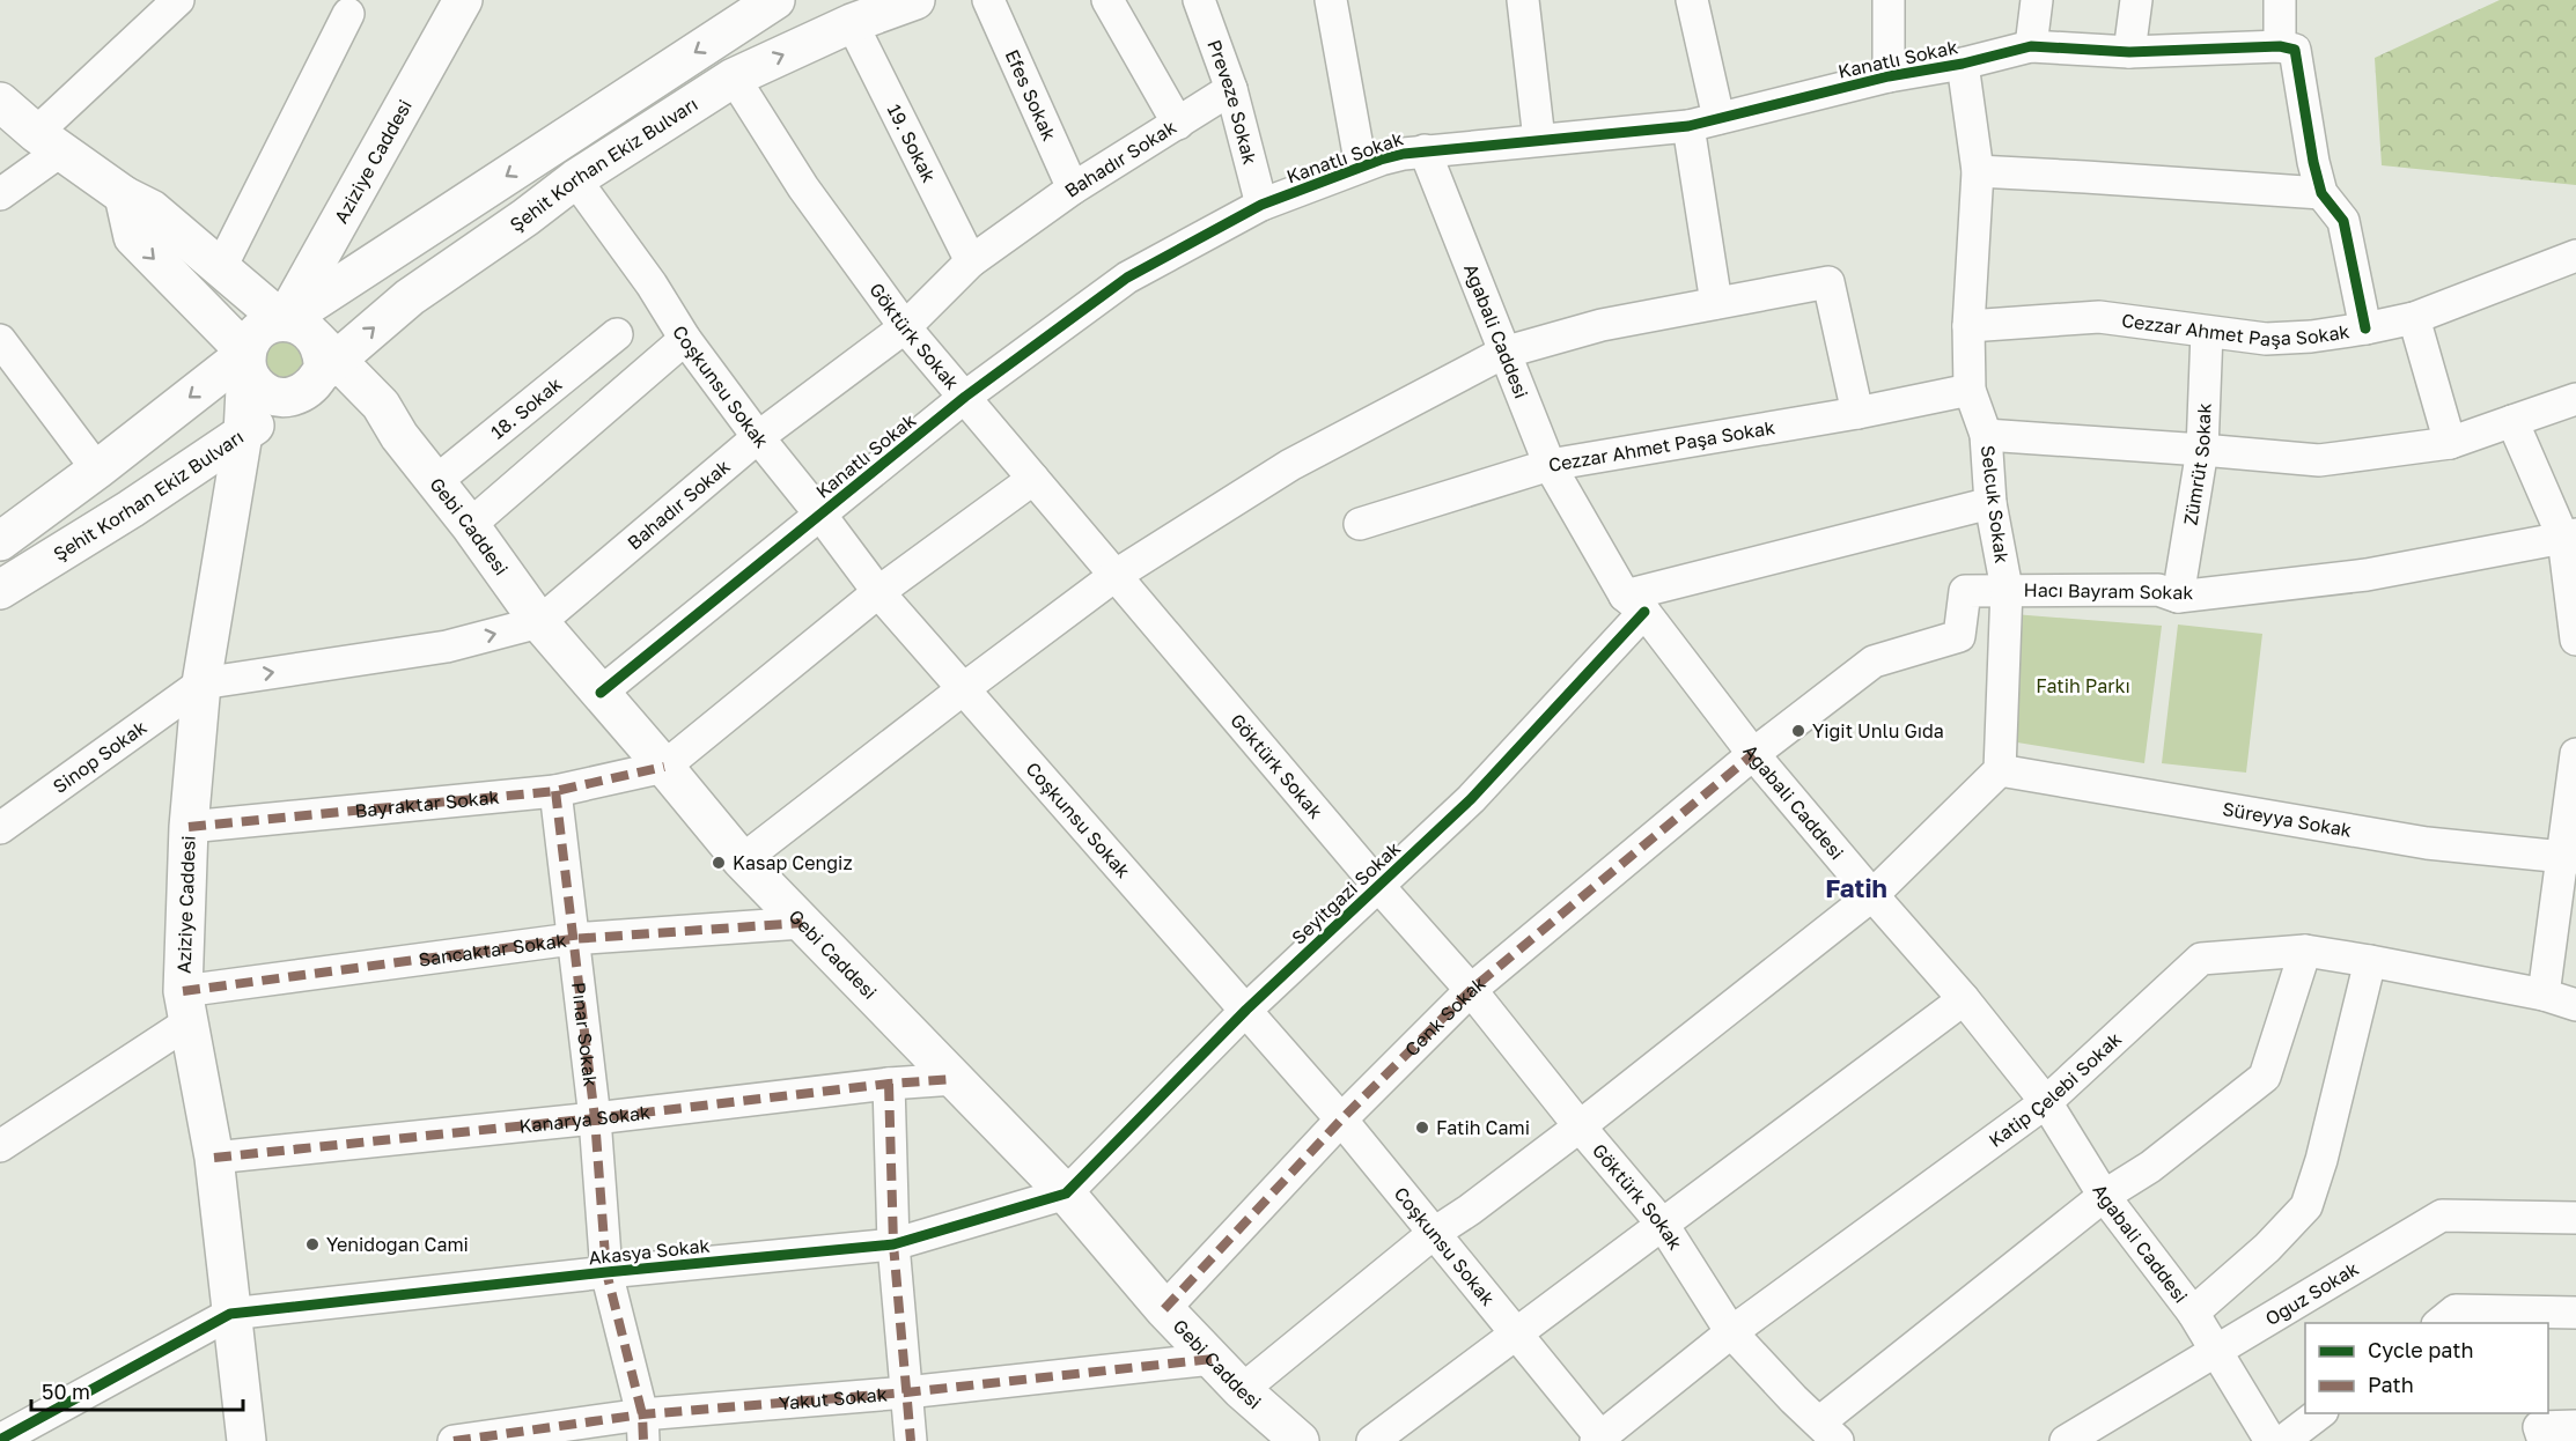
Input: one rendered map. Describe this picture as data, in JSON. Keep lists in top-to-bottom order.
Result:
{
  "streets": {
    "main road": ["Aziziye Caddesi", "Şehit Korhan Ekiz Bulvarı", "Gebi Caddesi"],
    "street": [
      "Kanatlı Sokak",
      "Efes Sokak",
      "Preveze Sokak",
      "19. Sokak",
      "Bahadır Sokak",
      "Cezzar Ahmet Paşa Sokak",
      "Ağabali Caddesi",
      "Göktürk Sokak",
      "Coşkunsu Sokak",
      "18. Sokak",
      "Zümrüt Sokak",
      "Selcuk Sokak",
      "Hacı Bayram Sokak",
      "Sinop Sokak",
      "Bayraktar Sokak",
      "Süreyya Sokak",
      "Seyitgazi Sokak",
      "Sancaktar Sokak",
      "Cenk Sokak",
      "Pınar Sokak",
      "Katip Çelebi Sokak",
      "Kanarya Sokak",
      "Akasya Sokak",
      "Oğuz Sokak",
      "Yakut Sokak"
    ]
  },
  "crossings": [
    ["Kanatlı Sokak", "Preveze Sokak"],
    ["Kanatlı Sokak", "Ağabali Caddesi"],
    ["Kanatlı Sokak", "Göktürk Sokak"],
    ["Kanatlı Sokak", "Coşkunsu Sokak"],
    ["Kanatlı Sokak", "Selcuk Sokak"],
    ["Kanatlı Sokak", "Gebi Caddesi"],
    ["Efes Sokak", "Bahadır Sokak"],
    ["Preveze Sokak", "Bahadır Sokak"],
    ["19. Sokak", "Bahadır Sokak"],
    ["19. Sokak", "Şehit Korhan Ekiz Bulvarı"],
    ["Bahadır Sokak", "Aziziye Caddesi"],
    ["Bahadır Sokak", "Göktürk Sokak"],
    ["Bahadır Sokak", "Coşkunsu Sokak"],
    ["Bahadır Sokak", "Gebi Caddesi"],
    ["Bahadır Sokak", "Sinop Sokak"],
    ["Aziziye Caddesi", "Şehit Korhan Ekiz Bulvarı"],
    ["Aziziye Caddesi", "Gebi Caddesi"],
    ["Aziziye Caddesi", "Sinop Sokak"],
    ["Aziziye Caddesi", "Bayraktar Sokak"],
    ["Aziziye Caddesi", "Sancaktar Sokak"],
    ["Aziziye Caddesi", "Kanarya Sokak"],
    ["Aziziye Caddesi", "Akasya Sokak"],
    ["Şehit Korhan Ekiz Bulvarı", "Göktürk Sokak"],
    ["Şehit Korhan Ekiz Bulvarı", "Coşkunsu Sokak"],
    ["Şehit Korhan Ekiz Bulvarı", "Gebi Caddesi"],
    ["Cezzar Ahmet Paşa Sokak", "Ağabali Caddesi"],
    ["Cezzar Ahmet Paşa Sokak", "Zümrüt Sokak"],
    ["Cezzar Ahmet Paşa Sokak", "Selcuk Sokak"],
    ["Ağabali Caddesi", "Hacı Bayram Sokak"],
    ["Ağabali Caddesi", "Seyitgazi Sokak"],
    ["Ağabali Caddesi", "Cenk Sokak"],
    ["Ağabali Caddesi", "Katip Çelebi Sokak"],
    ["Ağabali Caddesi", "Oğuz Sokak"],
    ["Göktürk Sokak", "Seyitgazi Sokak"],
    ["Göktürk Sokak", "Cenk Sokak"],
    ["Göktürk Sokak", "Katip Çelebi Sokak"],
    ["Coşkunsu Sokak", "Seyitgazi Sokak"],
    ["Coşkunsu Sokak", "Cenk Sokak"],
    ["Coşkunsu Sokak", "Katip Çelebi Sokak"],
    ["18. Sokak", "Gebi Caddesi"],
    ["Zümrüt Sokak", "Hacı Bayram Sokak"],
    ["Selcuk Sokak", "Hacı Bayram Sokak"],
    ["Selcuk Sokak", "Süreyya Sokak"],
    ["Gebi Caddesi", "Bayraktar Sokak"],
    ["Gebi Caddesi", "Seyitgazi Sokak"],
    ["Gebi Caddesi", "Sancaktar Sokak"],
    ["Gebi Caddesi", "Cenk Sokak"],
    ["Gebi Caddesi", "Kanarya Sokak"],
    ["Gebi Caddesi", "Akasya Sokak"],
    ["Gebi Caddesi", "Yakut Sokak"],
    ["Hacı Bayram Sokak", "Cenk Sokak"],
    ["Bayraktar Sokak", "Pınar Sokak"],
    ["Seyitgazi Sokak", "Akasya Sokak"],
    ["Sancaktar Sokak", "Pınar Sokak"],
    ["Pınar Sokak", "Kanarya Sokak"],
    ["Pınar Sokak", "Akasya Sokak"],
    ["Pınar Sokak", "Yakut Sokak"]
  ],
  "districts": ["Fatih"],
  "parks": ["Fatih Parkı"],
  "places": [
    "Yiğit Unlu Gıda",
    "Kasap Cengiz",
    "Fatih Cami",
    "Yenidoğan Cami"
  ],
  "legend": ["Cycle path", "Path"],
  "scale_bar": "50 m"
}
